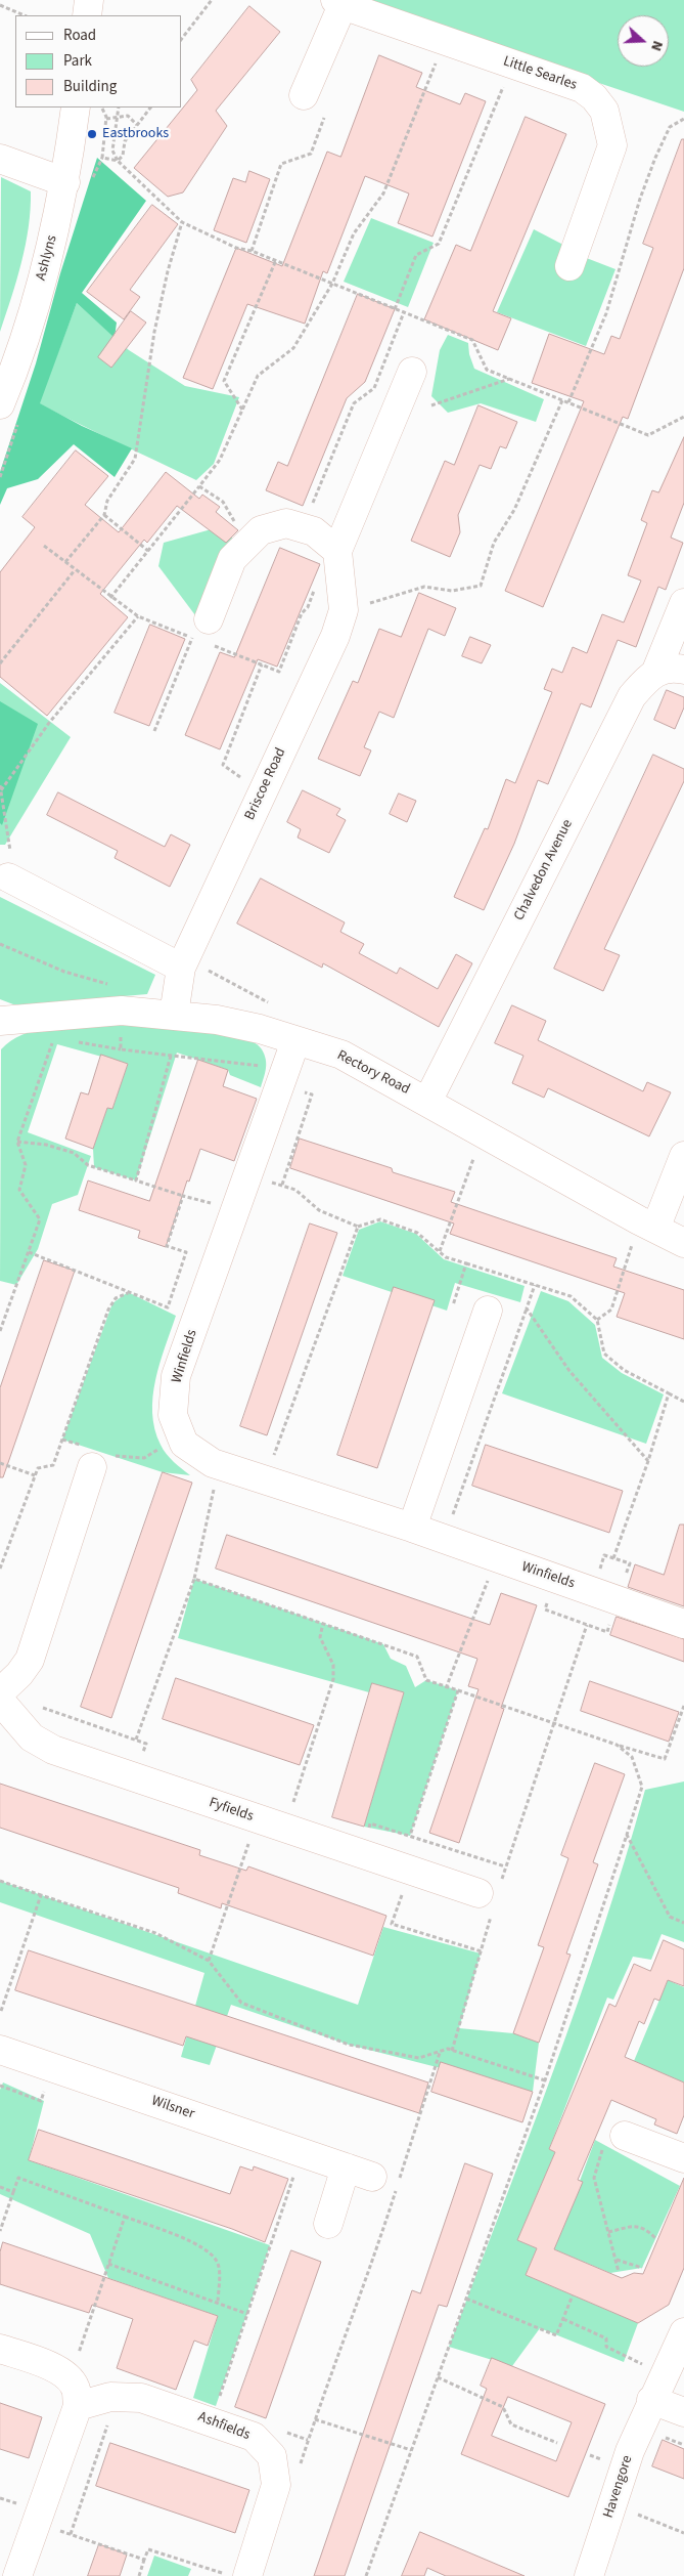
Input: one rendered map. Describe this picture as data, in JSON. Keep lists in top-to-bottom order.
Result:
{
  "streets": {
    "street": [
      "Little Searles",
      "Ashlyns",
      "Briscoe Road",
      "Chalvedon Avenue",
      "Rectory Road",
      "Winfields",
      "Fyfields",
      "Wilsner",
      "Ashfields",
      "Havengore"
    ]
  },
  "crossings": [
    ["Briscoe Road", "Rectory Road"],
    ["Chalvedon Avenue", "Rectory Road"],
    ["Rectory Road", "Winfields"]
  ],
  "places": ["Eastbrooks"],
  "legend": ["Road", "Park", "Building"],
  "north": "right"
}
